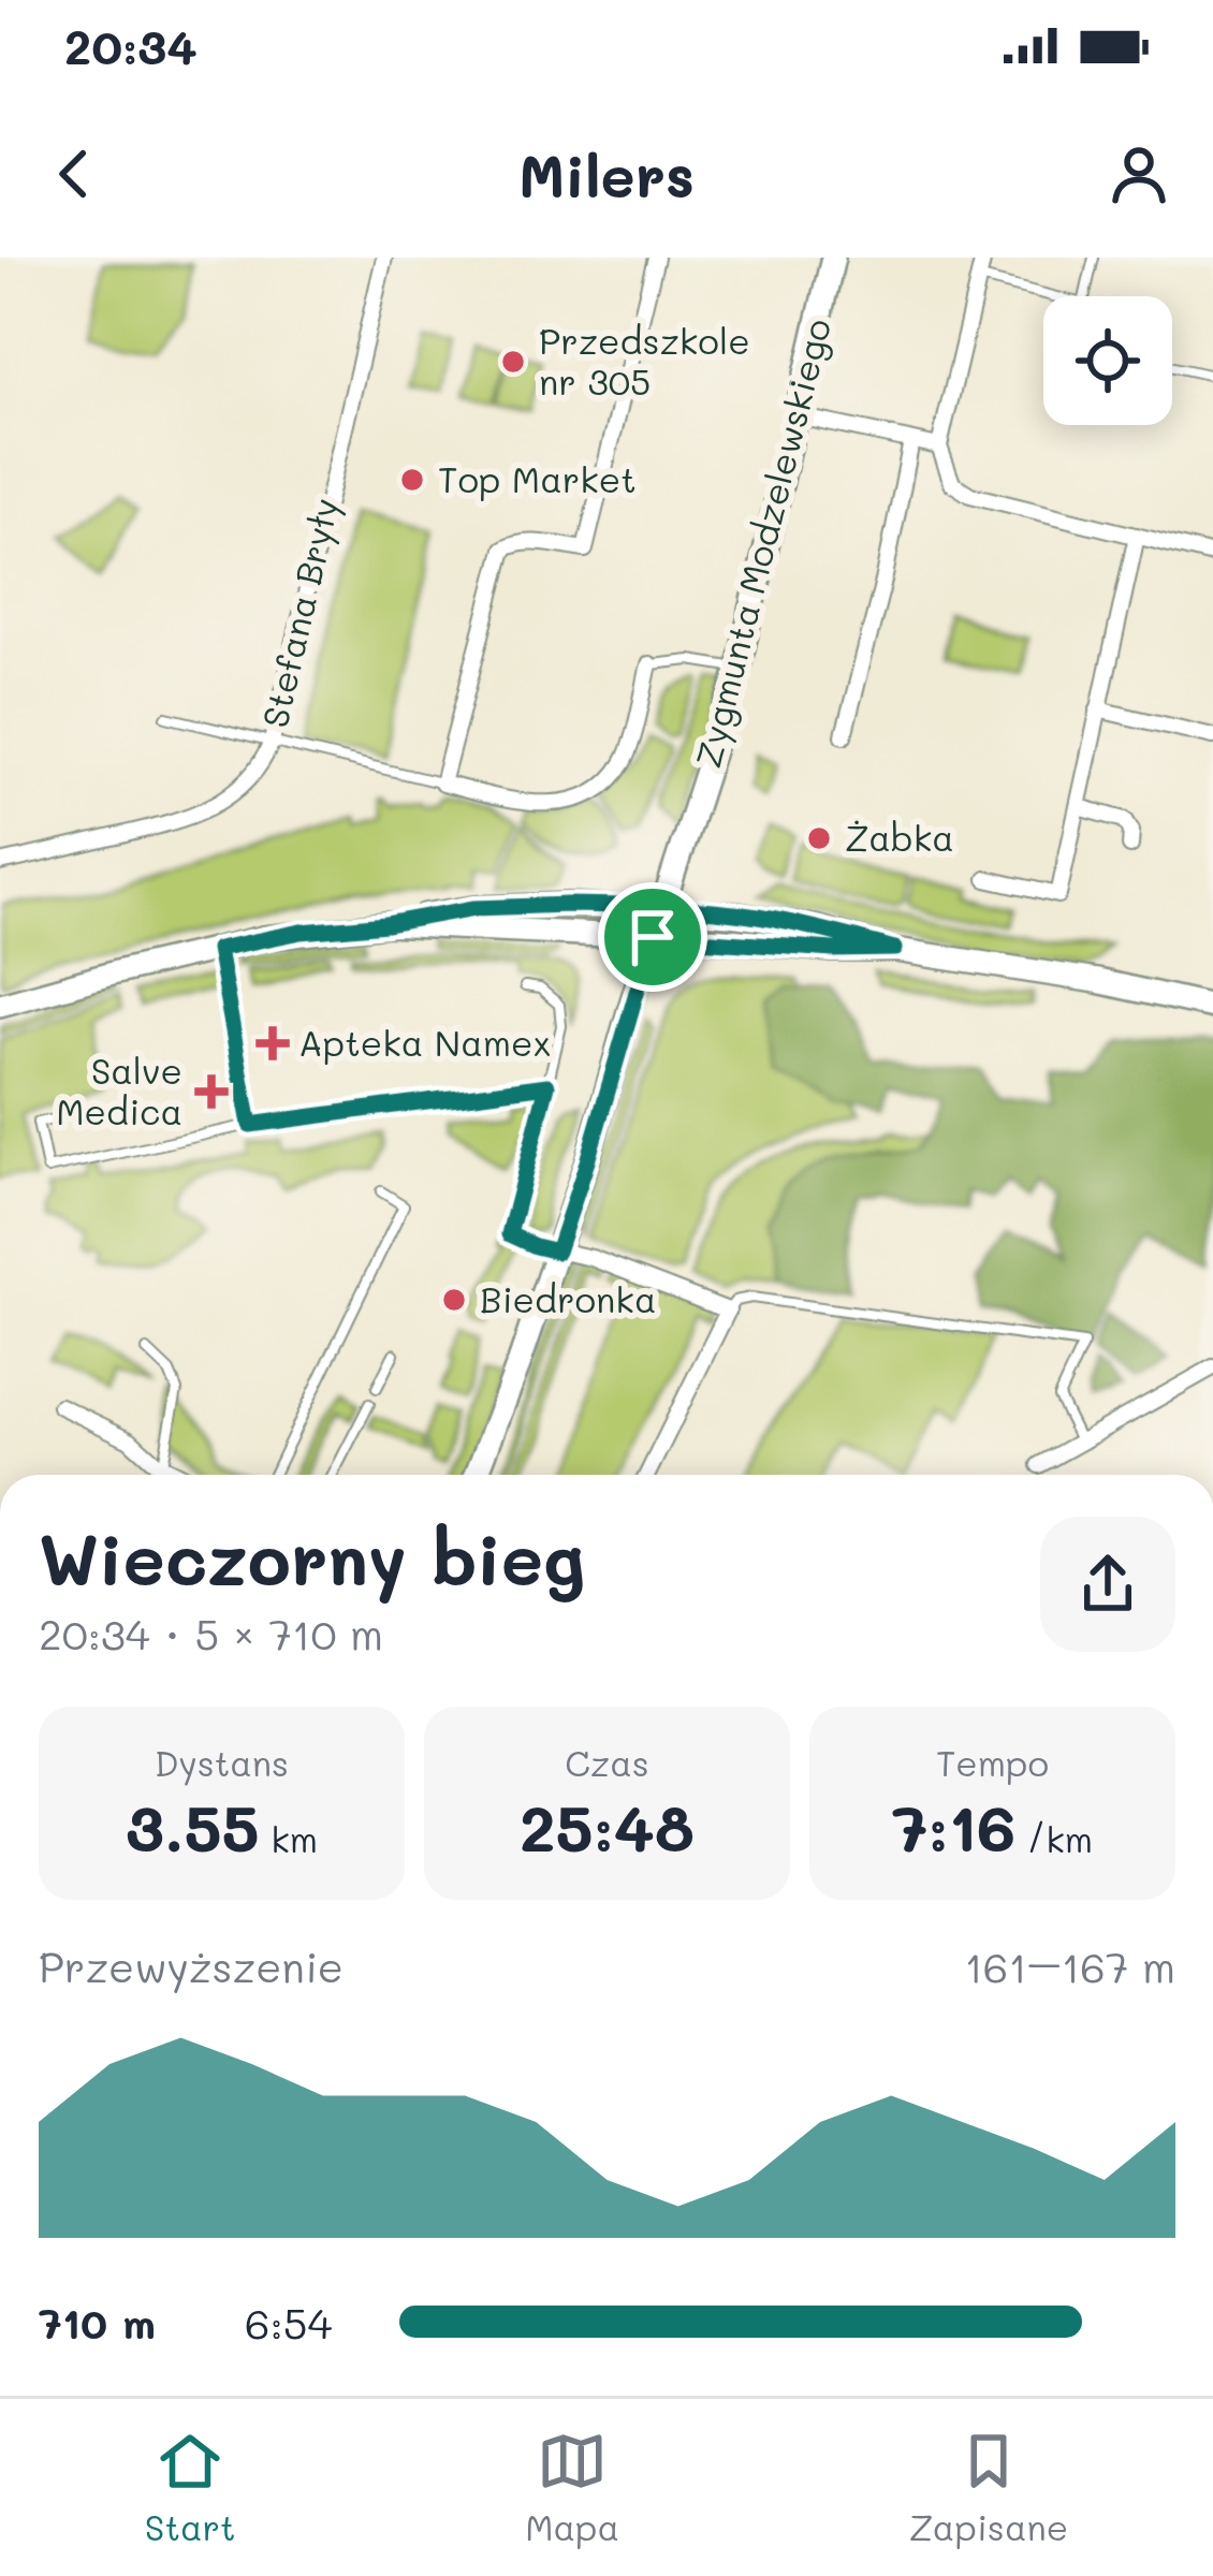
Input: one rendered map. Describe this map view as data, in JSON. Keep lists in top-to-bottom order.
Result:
{
  "streets": {
    "main road": ["Zygmunta Modzelewskiego"],
    "street": ["Stefana Bryły"]
  },
  "places": {
    "other": [
      "Przedszkole nr 305",
      "Top Market",
      "Żabka",
      "Biedronka"
    ],
    "health": ["Apteka Namex", "Salve Medica"]
  },
  "page": {
    "status": "20:34",
    "header": "Milers",
    "heading": ["Wieczorny bieg", "20:34 · 5 × 710 m"],
    "stats": [
      ["Dystans", "3.55 km"],
      ["Czas", "25:48"],
      ["Tempo", "7:16 /km"]
    ],
    "chart": ["Przewyższenie", "161–167 m"],
    "list": [
      {
        "name": "710 m",
        "note": "6:54"
      }
    ],
    "tabs": ["Start", "Mapa", "Zapisane"]
  }
}
